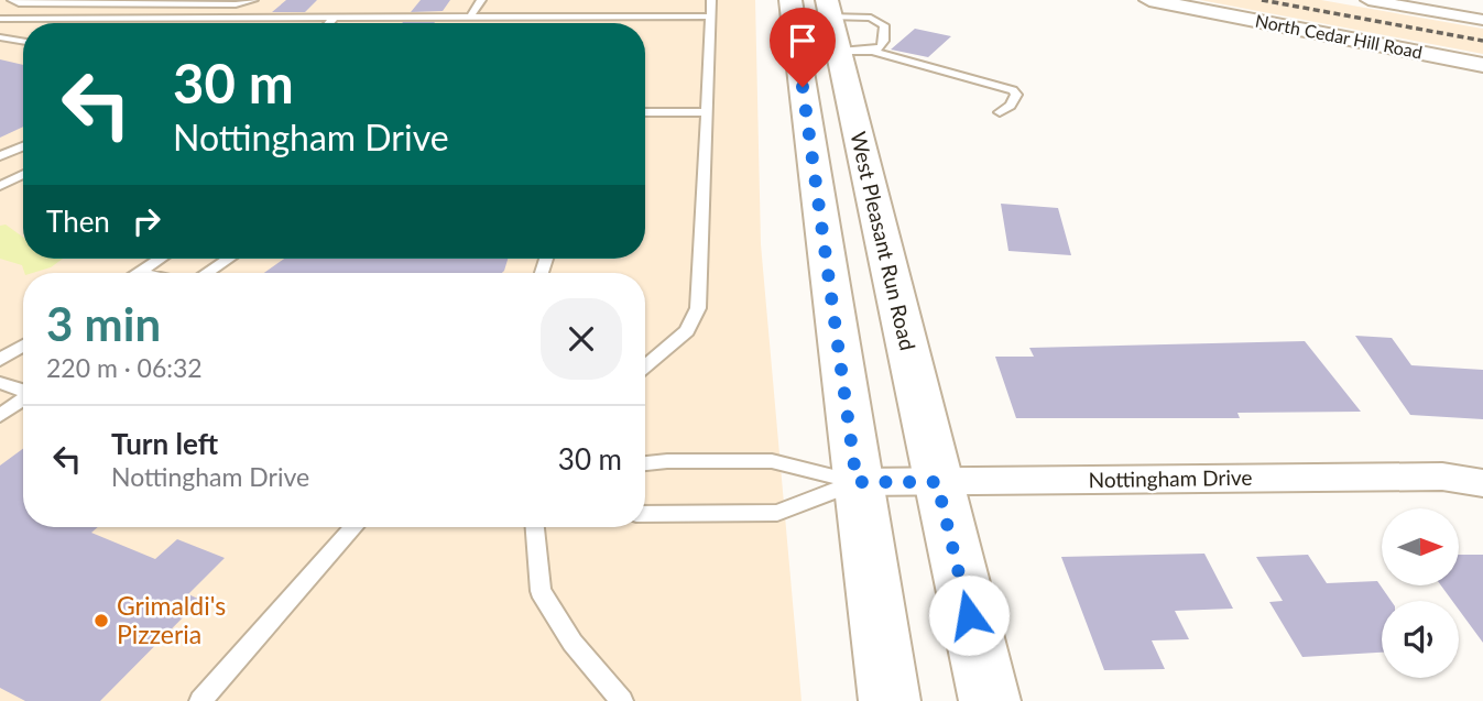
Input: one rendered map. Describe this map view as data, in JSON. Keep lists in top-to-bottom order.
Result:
{
  "streets": {
    "main road": ["West Pleasant Run Road"],
    "street": ["North Cedar Hill Road", "Nottingham Drive"]
  },
  "crossings": [
    ["West Pleasant Run Road", "Nottingham Drive"]
  ],
  "places": ["Grimaldi's Pizzeria"],
  "north": "right",
  "page": {
    "turn": ["30 m", "Nottingham Drive"],
    "then": "Then",
    "heading": ["3 min", "220 m · 06:32"],
    "list": [
      {
        "name": "Turn left",
        "note": "Nottingham Drive",
        "value": "30 m"
      }
    ]
  }
}
